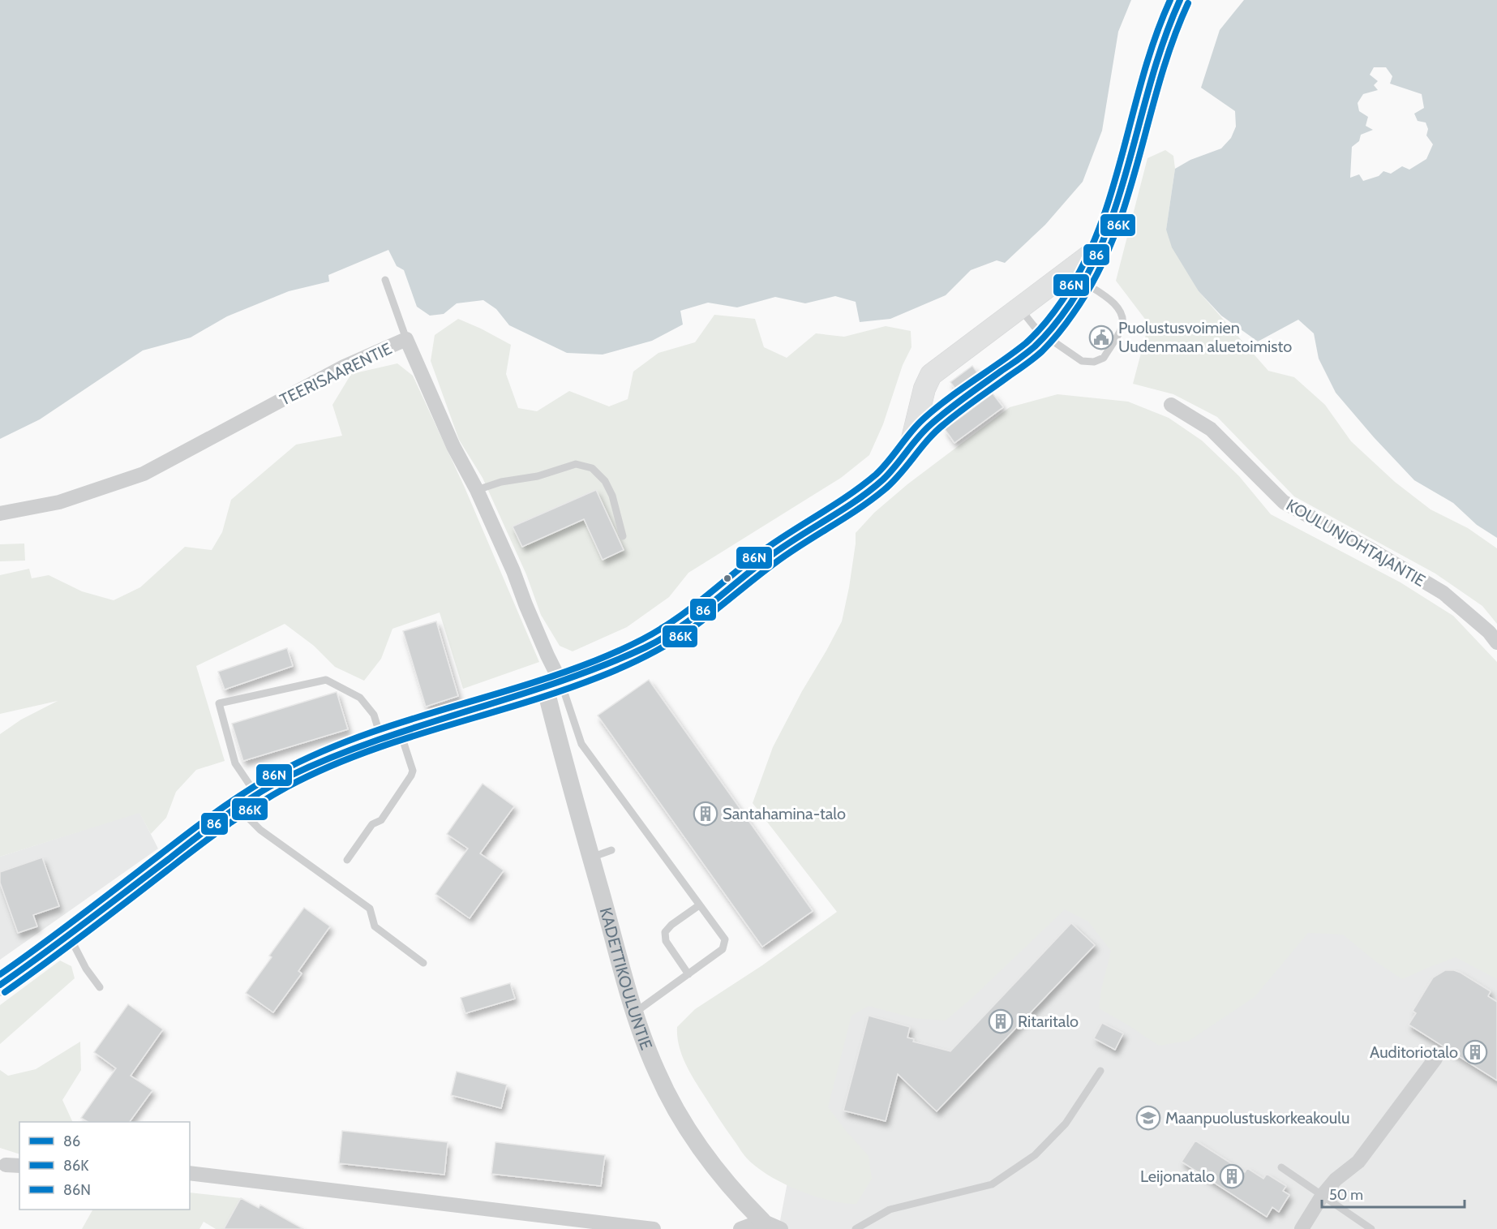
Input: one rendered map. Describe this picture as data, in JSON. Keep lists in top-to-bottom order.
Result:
{
  "streets": {
    "street": ["TEERISAARENTIE", "KOULUNJOHTAJANTIE", "KADETTIKOULUNTIE"]
  },
  "crossings": [
    ["TEERISAARENTIE", "KADETTIKOULUNTIE"]
  ],
  "places": {
    "public building": ["Puolustusvoimien Uudenmaan aluetoimisto"],
    "building": [
      "Santahamina-talo",
      "Ritaritalo",
      "Auditoriotalo",
      "Leijonatalo"
    ],
    "school or university": ["Maanpuolustuskorkeakoulu"]
  },
  "lines": ["transit line 86", "transit line 86N", "transit line 86K"],
  "legend": ["86", "86K", "86N"],
  "scale_bar": "50 m"
}
